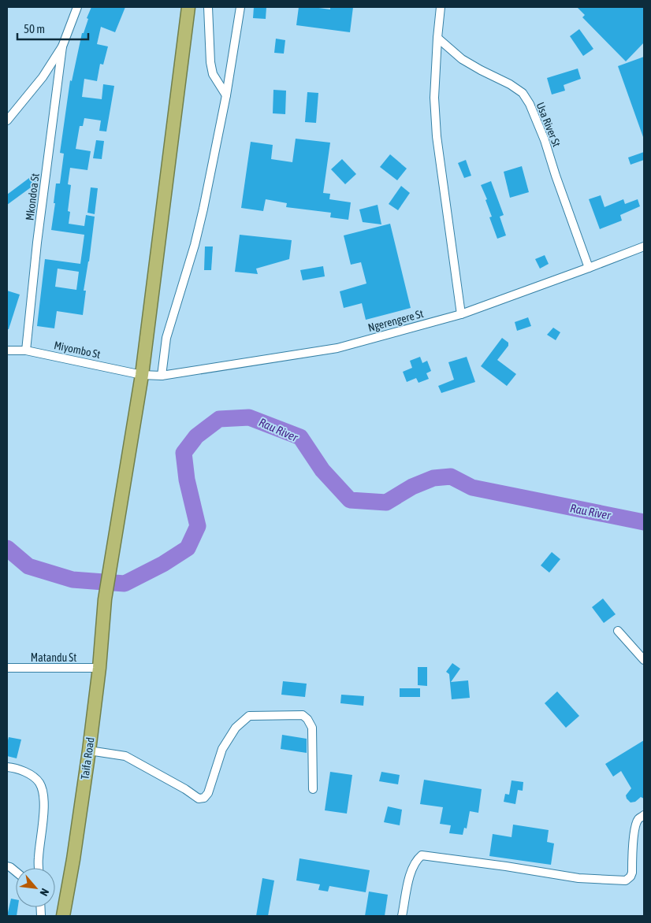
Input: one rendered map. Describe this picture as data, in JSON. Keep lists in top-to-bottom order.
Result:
{
  "streets": {
    "highway": ["Taifa Road"],
    "street": [
      "Usa River St",
      "Mkondoa St",
      "Ngerengere St",
      "Miyombo St",
      "Matandu St"
    ]
  },
  "crossings": [
    ["Usa River St", "Ngerengere St"],
    ["Mkondoa St", "Miyombo St"],
    ["Ngerengere St", "Miyombo St"],
    ["Ngerengere St", "Taifa Road"],
    ["Miyombo St", "Taifa Road"],
    ["Matandu St", "Taifa Road"]
  ],
  "water": ["Rau River"],
  "scale_bar": "50 m",
  "north": "bottom right"
}
